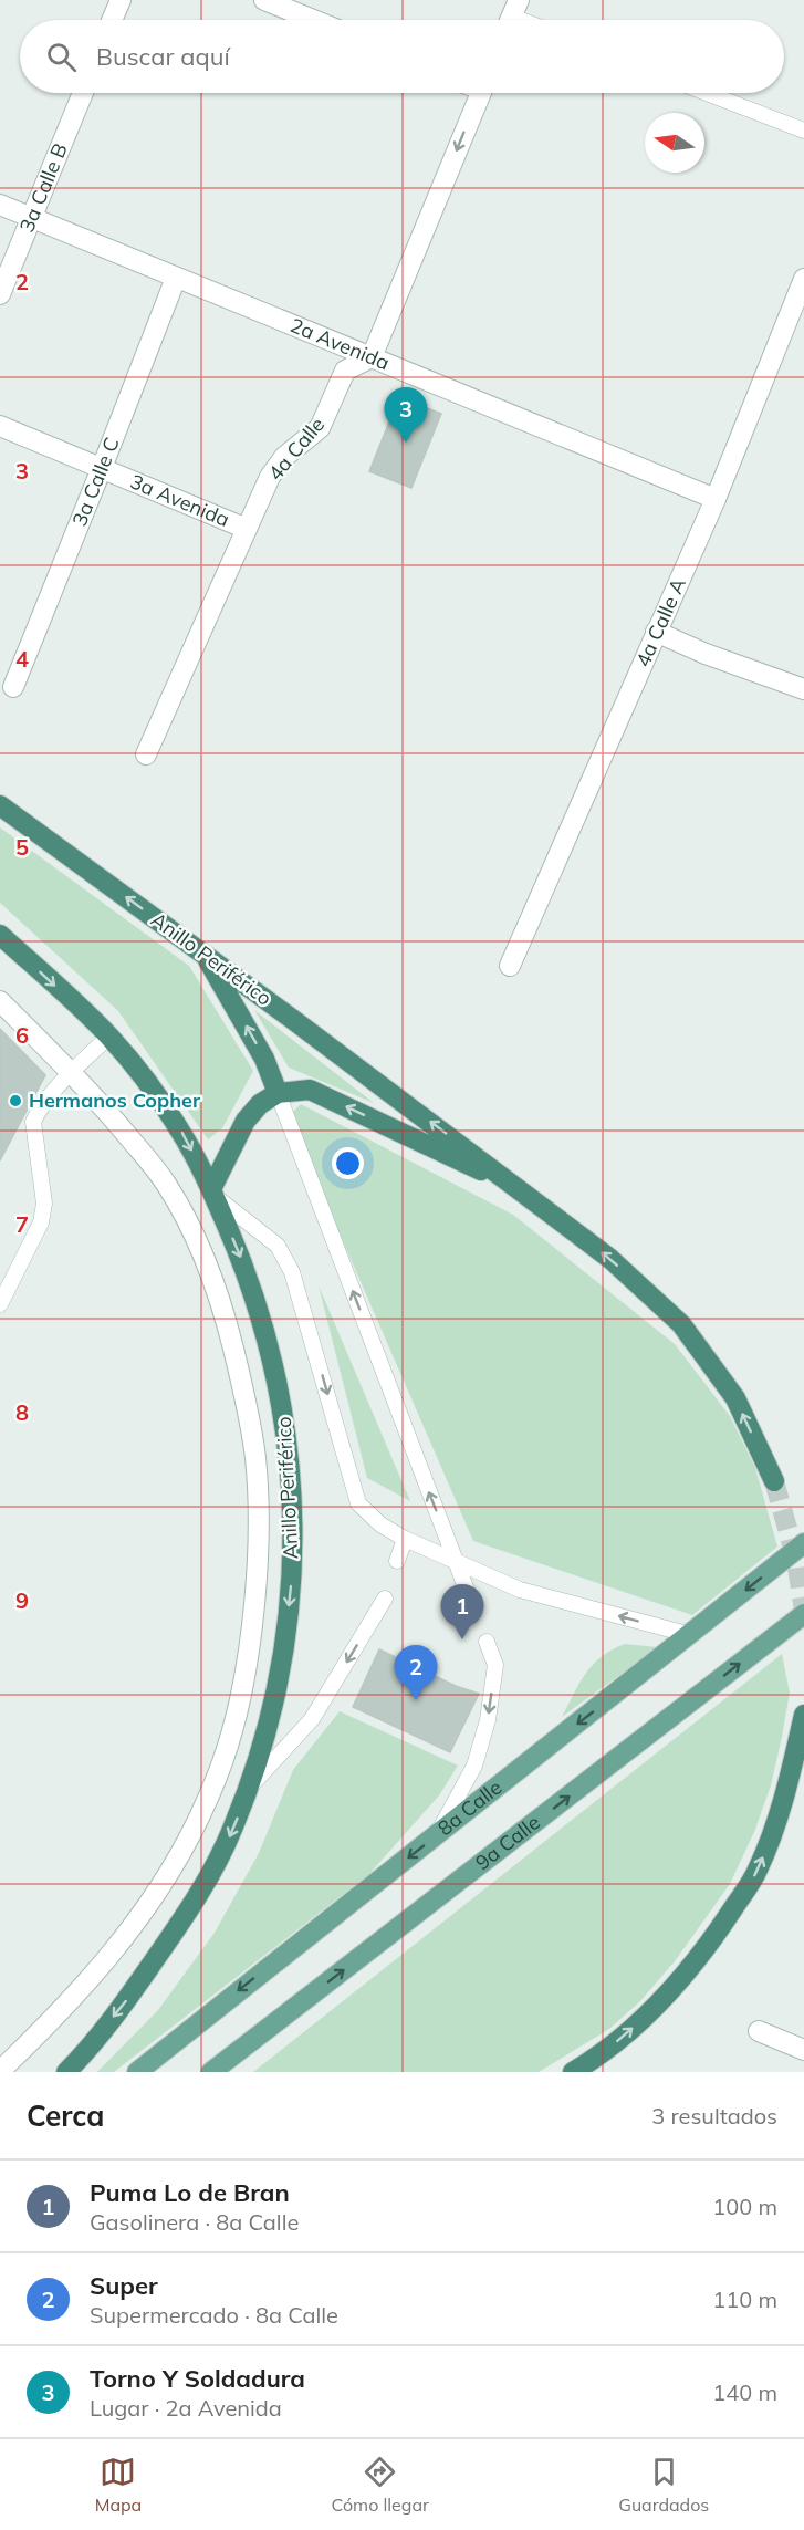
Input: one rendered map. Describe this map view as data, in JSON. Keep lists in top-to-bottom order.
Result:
{
  "streets": {
    "highway": ["Anillo Periférico"],
    "main road": ["8a Calle", "9a Calle"],
    "street": [
      "3a Calle B",
      "2a Avenida",
      "4a Calle",
      "3a Calle C",
      "3a Avenida",
      "4a Calle A"
    ]
  },
  "crossings": [
    ["3a Calle B", "2a Avenida"],
    ["2a Avenida", "4a Calle"],
    ["2a Avenida", "3a Calle C"],
    ["2a Avenida", "4a Calle A"],
    ["4a Calle", "3a Avenida"],
    ["3a Calle C", "3a Avenida"]
  ],
  "one_way": ["8a Calle", "9a Calle"],
  "places": ["Hermanos Copher"],
  "north": "left",
  "page": {
    "search": "Buscar aquí",
    "pins": ["3", "1", "2"],
    "heading": ["Cerca", "3 resultados"],
    "list": [
      {
        "mark": "1",
        "name": "Puma Lo de Bran",
        "note": "Gasolinera · 8a Calle",
        "value": "100 m"
      },
      {
        "mark": "2",
        "name": "Super",
        "note": "Supermercado · 8a Calle",
        "value": "110 m"
      },
      {
        "mark": "3",
        "name": "Torno Y Soldadura",
        "note": "Lugar · 2a Avenida",
        "value": "140 m"
      }
    ],
    "nav": ["Mapa", "Cómo llegar", "Guardados"]
  },
  "grid": {
    "rows": [
      "2",
      "3",
      "4",
      "5",
      "6",
      "7",
      "8",
      "9"
    ]
  }
}
